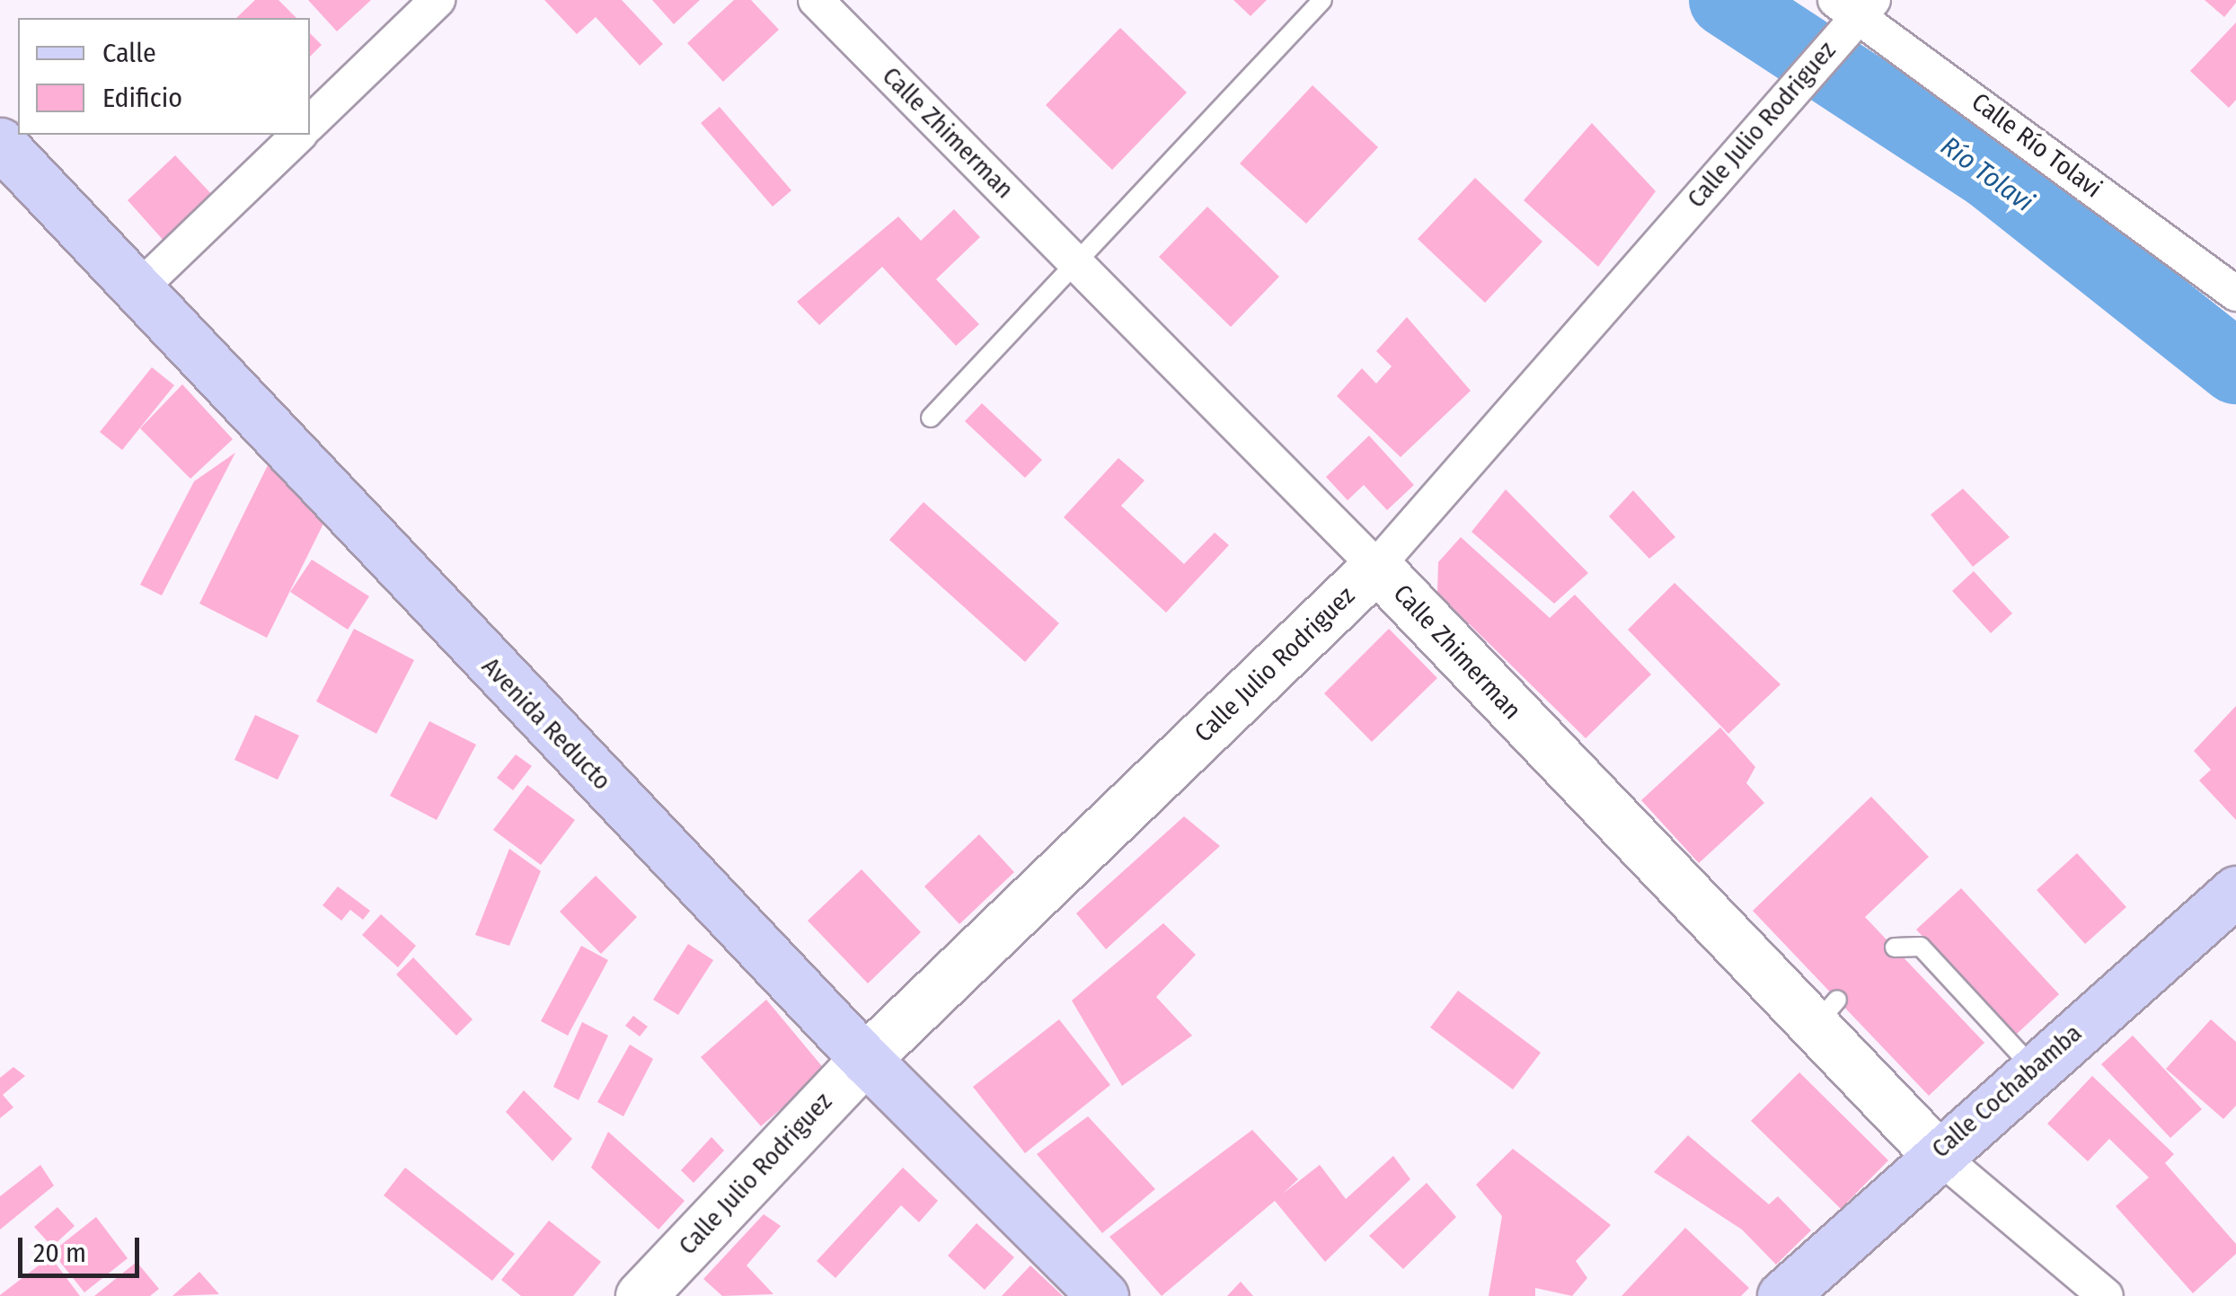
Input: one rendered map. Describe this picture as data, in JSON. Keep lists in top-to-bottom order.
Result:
{
  "streets": {
    "main road": [
      "Calle Julio Rodriguez",
      "Calle Zhimerman",
      "Avenida Reducto",
      "Calle Cochabamba"
    ],
    "street": ["Calle Río Tolavi"]
  },
  "crossings": [
    ["Calle Julio Rodriguez", "Calle Zhimerman"],
    ["Calle Julio Rodriguez", "Calle Río Tolavi"],
    ["Calle Julio Rodriguez", "Avenida Reducto"],
    ["Calle Zhimerman", "Calle Cochabamba"]
  ],
  "water": ["Río Tolavi"],
  "legend": ["Calle", "Edificio"],
  "scale_bar": "20 m"
}
